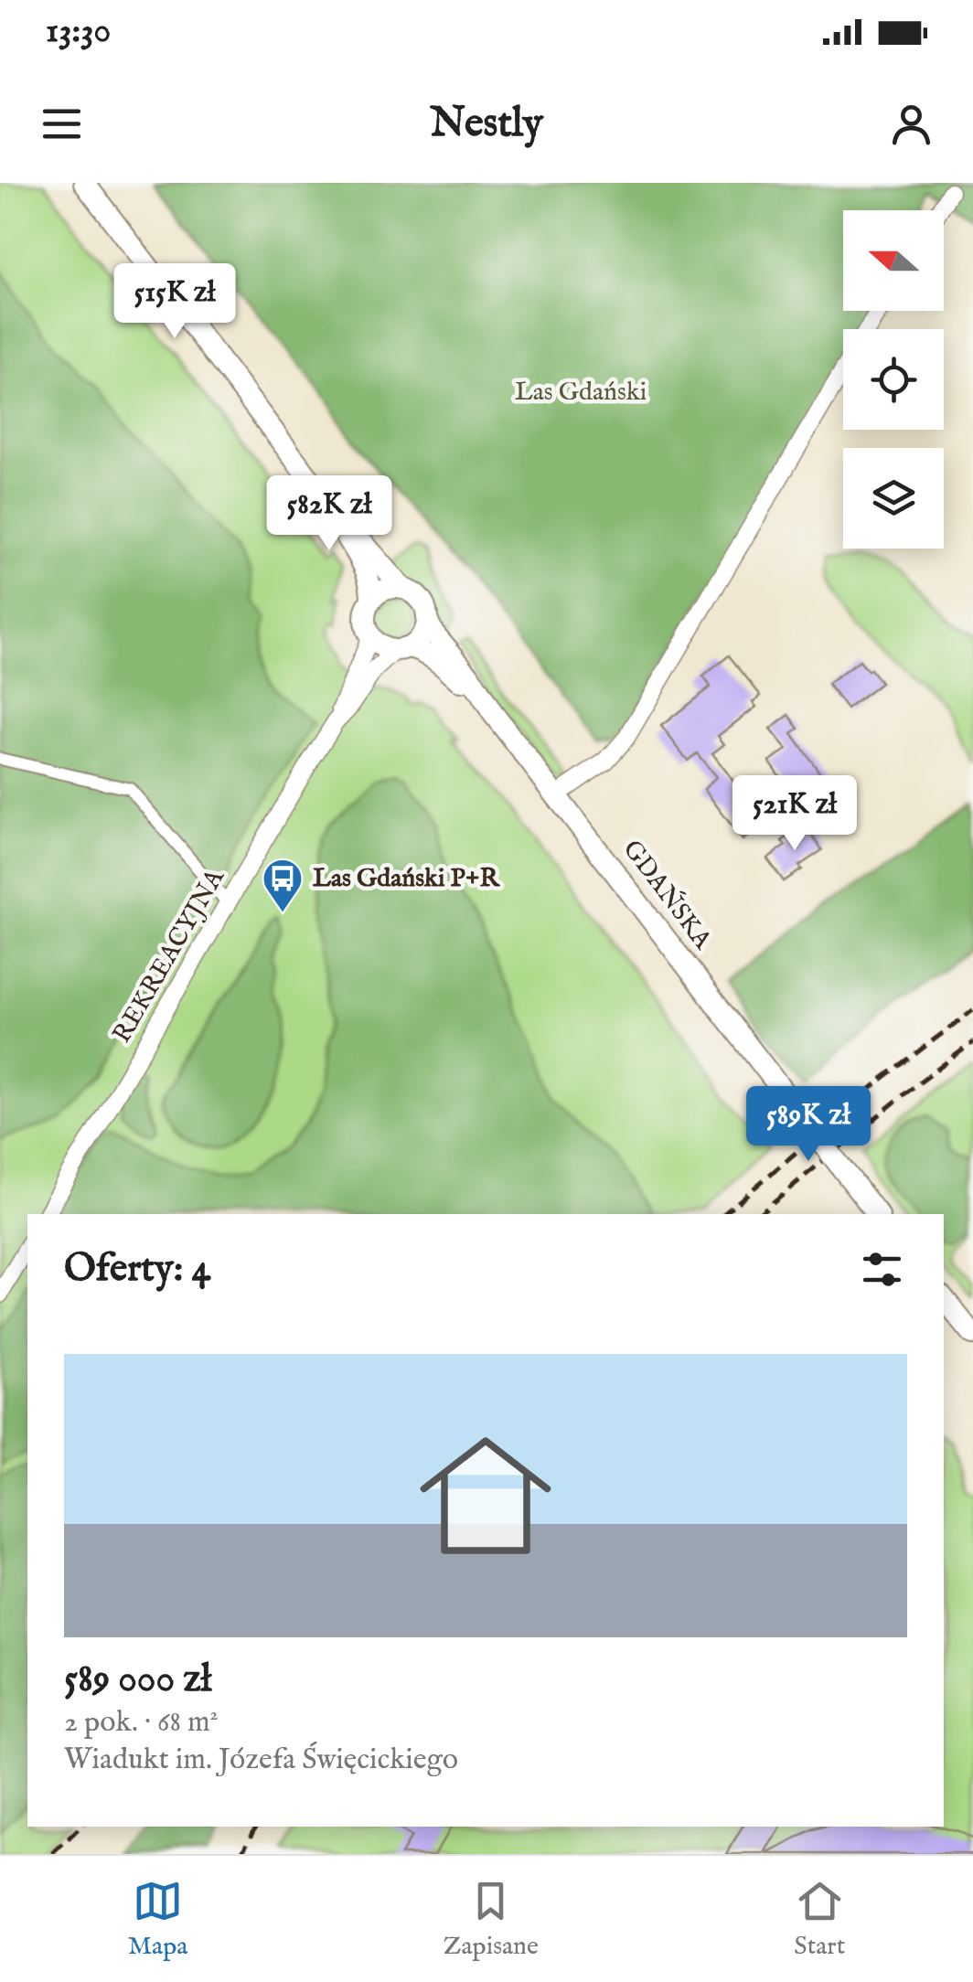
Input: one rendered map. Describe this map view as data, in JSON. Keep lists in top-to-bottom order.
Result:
{
  "streets": {
    "main road": ["GDAŃSKA"],
    "street": ["REKREACYJNA"]
  },
  "crossings": [
    ["GDAŃSKA", "REKREACYJNA"]
  ],
  "parks": ["Las Gdański"],
  "places": {
    "bus stop": ["Las Gdański P+R"]
  },
  "north": "left",
  "page": {
    "status": "13:30",
    "header": "Nestly",
    "price": [
      "515K zł",
      "582K zł",
      "521K zł",
      "589K zł"
    ],
    "heading": "Oferty: 4",
    "list": [
      {
        "name": "589 000 zł",
        "note": "2 pok. · 68 m² · Wiadukt im. Józefa Święcickiego"
      }
    ],
    "tabs": ["Mapa", "Zapisane", "Start"]
  }
}
